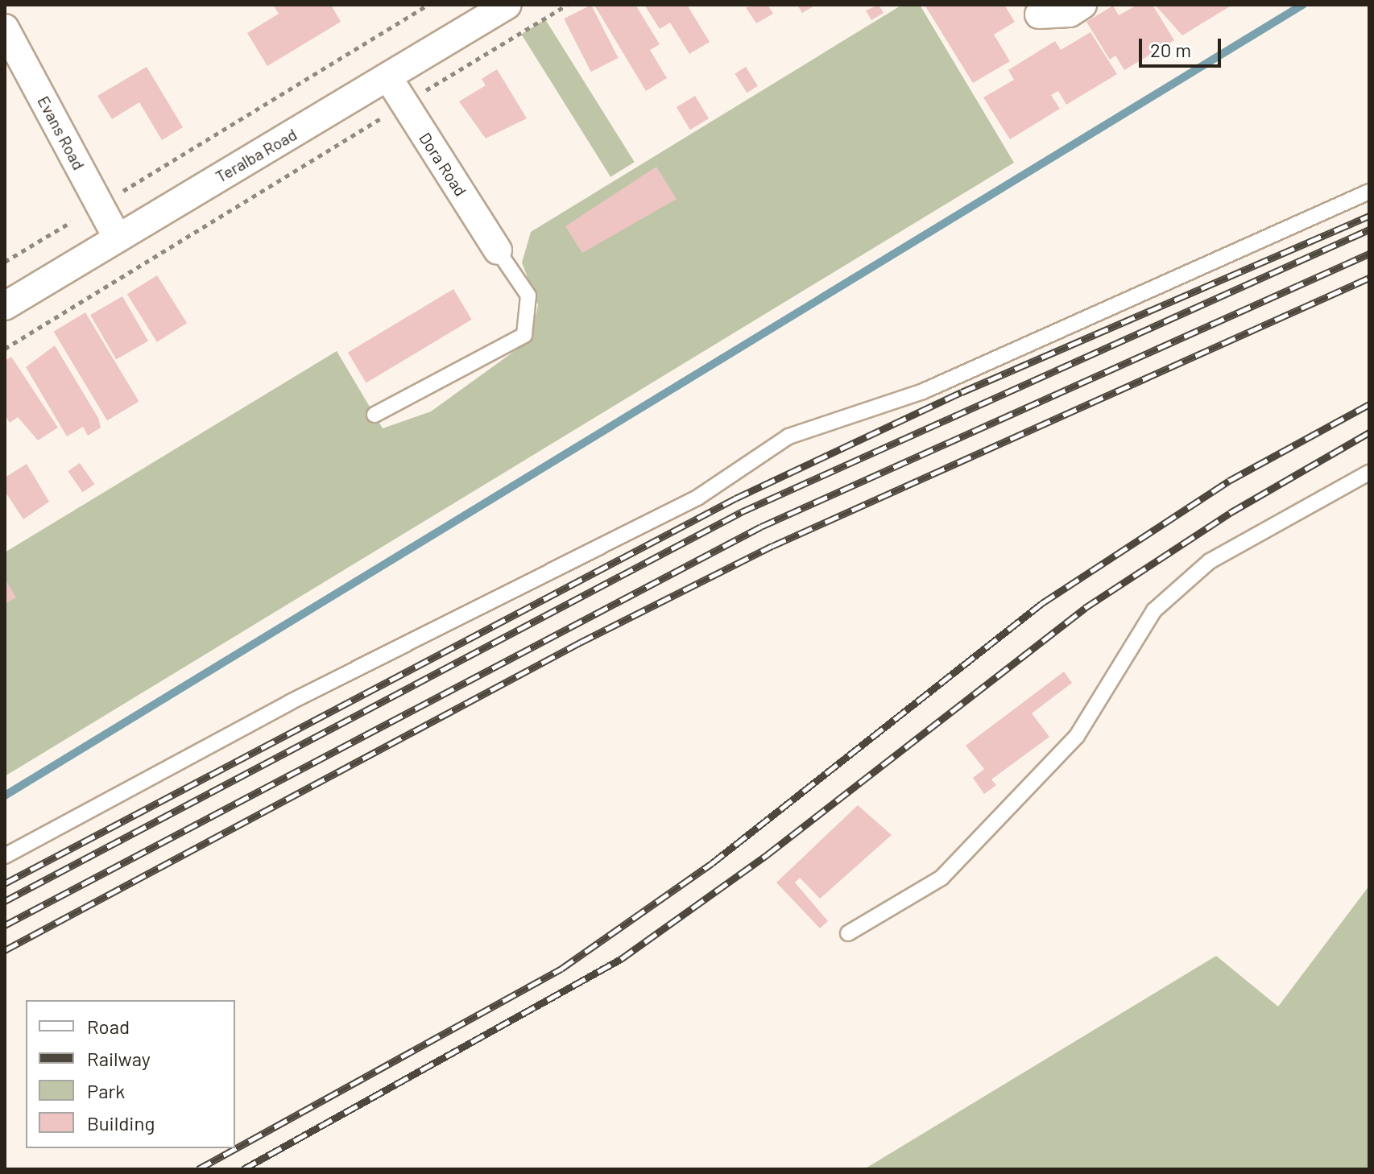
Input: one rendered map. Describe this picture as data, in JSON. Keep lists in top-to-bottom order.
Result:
{
  "streets": {
    "street": ["Evans Road", "Teralba Road", "Dora Road"]
  },
  "crossings": [
    ["Evans Road", "Teralba Road"],
    ["Teralba Road", "Dora Road"]
  ],
  "legend": [
    "Road",
    "Railway",
    "Park",
    "Building"
  ],
  "scale_bar": "20 m"
}
